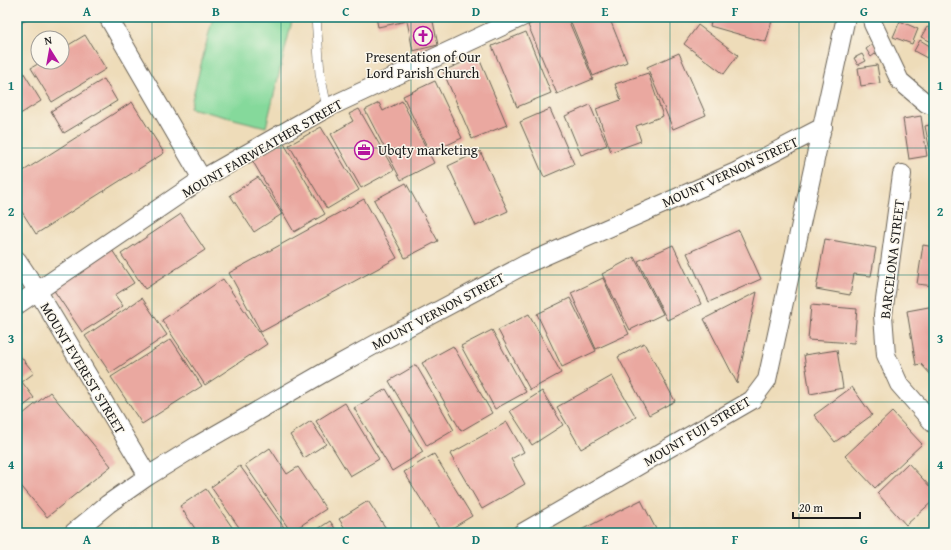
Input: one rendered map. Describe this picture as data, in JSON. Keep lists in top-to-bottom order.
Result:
{
  "streets": {
    "street": [
      "MOUNT FAIRWEATHER STREET",
      "MOUNT VERNON STREET",
      "BARCELONA STREET",
      "MOUNT EVEREST STREET",
      "MOUNT FUJI STREET"
    ]
  },
  "crossings": [
    ["MOUNT FAIRWEATHER STREET", "MOUNT EVEREST STREET"],
    ["MOUNT VERNON STREET", "MOUNT EVEREST STREET"],
    ["MOUNT VERNON STREET", "MOUNT FUJI STREET"]
  ],
  "places": {
    "church": ["Presentation of Our Lord Parish Church"],
    "office": ["Ubqty marketing"]
  },
  "scale_bar": "20 m",
  "north": "top",
  "grid": {
    "columns": [
      "A",
      "B",
      "C",
      "D",
      "E",
      "F",
      "G"
    ],
    "rows": [
      "1",
      "2",
      "3",
      "4"
    ]
  }
}
